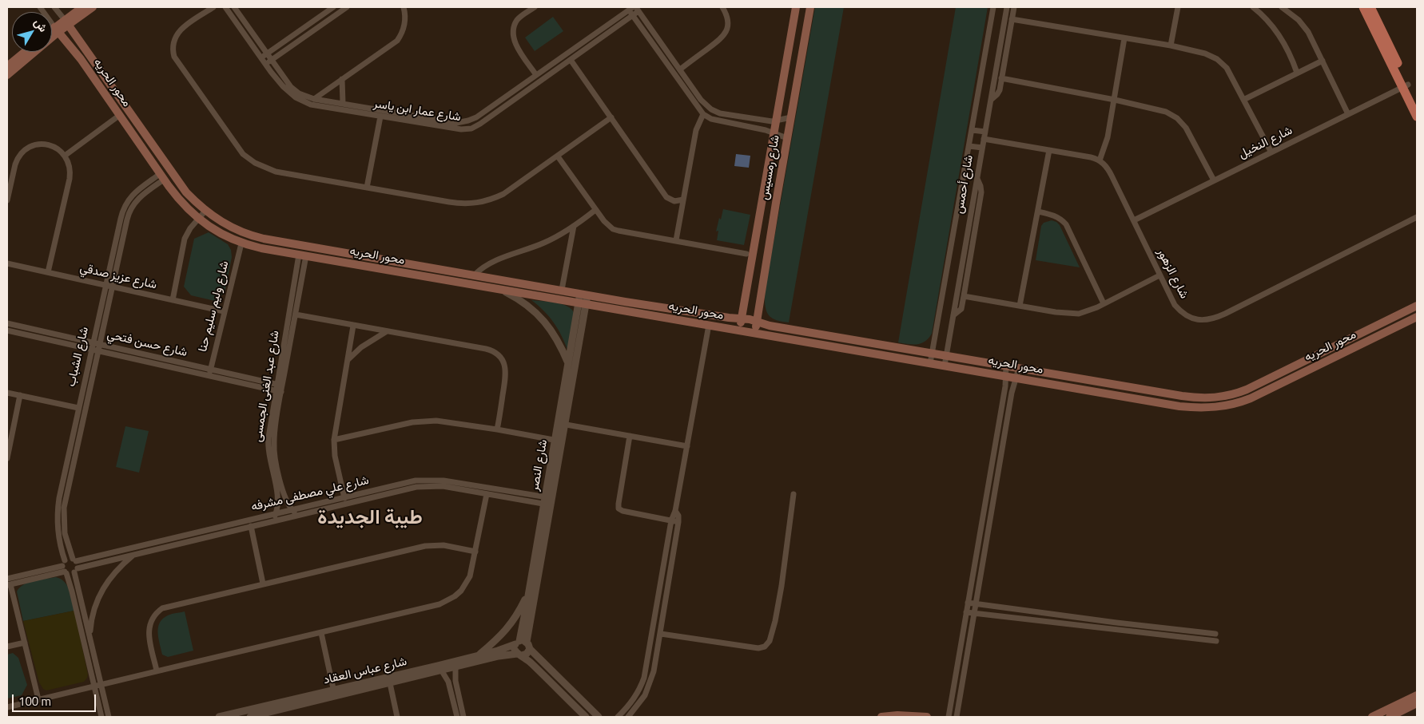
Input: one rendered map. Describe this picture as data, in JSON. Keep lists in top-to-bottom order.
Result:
{
  "streets": {
    "main road": ["محور الحريه", "شارع رمسيس"],
    "street": [
      "شارع عمار ابن ياسر",
      "شارع النخيل",
      "شارع أحمس",
      "شارع الزهور",
      "شارع عزيز صدقي",
      "شارع وليم سليم حنا",
      "شارع حسن فتحي",
      "شارع الشباب",
      "شارع عبد الغنى الجمسى",
      "شارع النصر",
      "شارع علي مصطفى مشرفه",
      "شارع عباس العقاد"
    ]
  },
  "crossings": [
    ["محور الحريه", "شارع رمسيس"],
    ["محور الحريه", "شارع أحمس"],
    ["محور الحريه", "شارع وليم سليم حنا"],
    ["محور الحريه", "شارع الشباب"],
    ["محور الحريه", "شارع عبد الغنى الجمسى"],
    ["محور الحريه", "شارع النصر"],
    ["شارع النخيل", "شارع الزهور"],
    ["شارع عزيز صدقي", "شارع وليم سليم حنا"],
    ["شارع عزيز صدقي", "شارع الشباب"],
    ["شارع وليم سليم حنا", "شارع حسن فتحي"],
    ["شارع حسن فتحي", "شارع الشباب"],
    ["شارع حسن فتحي", "شارع عبد الغنى الجمسى"],
    ["شارع الشباب", "شارع علي مصطفى مشرفه"],
    ["شارع عبد الغنى الجمسى", "شارع علي مصطفى مشرفه"],
    ["شارع النصر", "شارع علي مصطفى مشرفه"],
    ["شارع النصر", "شارع عباس العقاد"]
  ],
  "districts": ["طيبة الجديدة"],
  "scale_bar": "100 m",
  "north": "top right"
}
